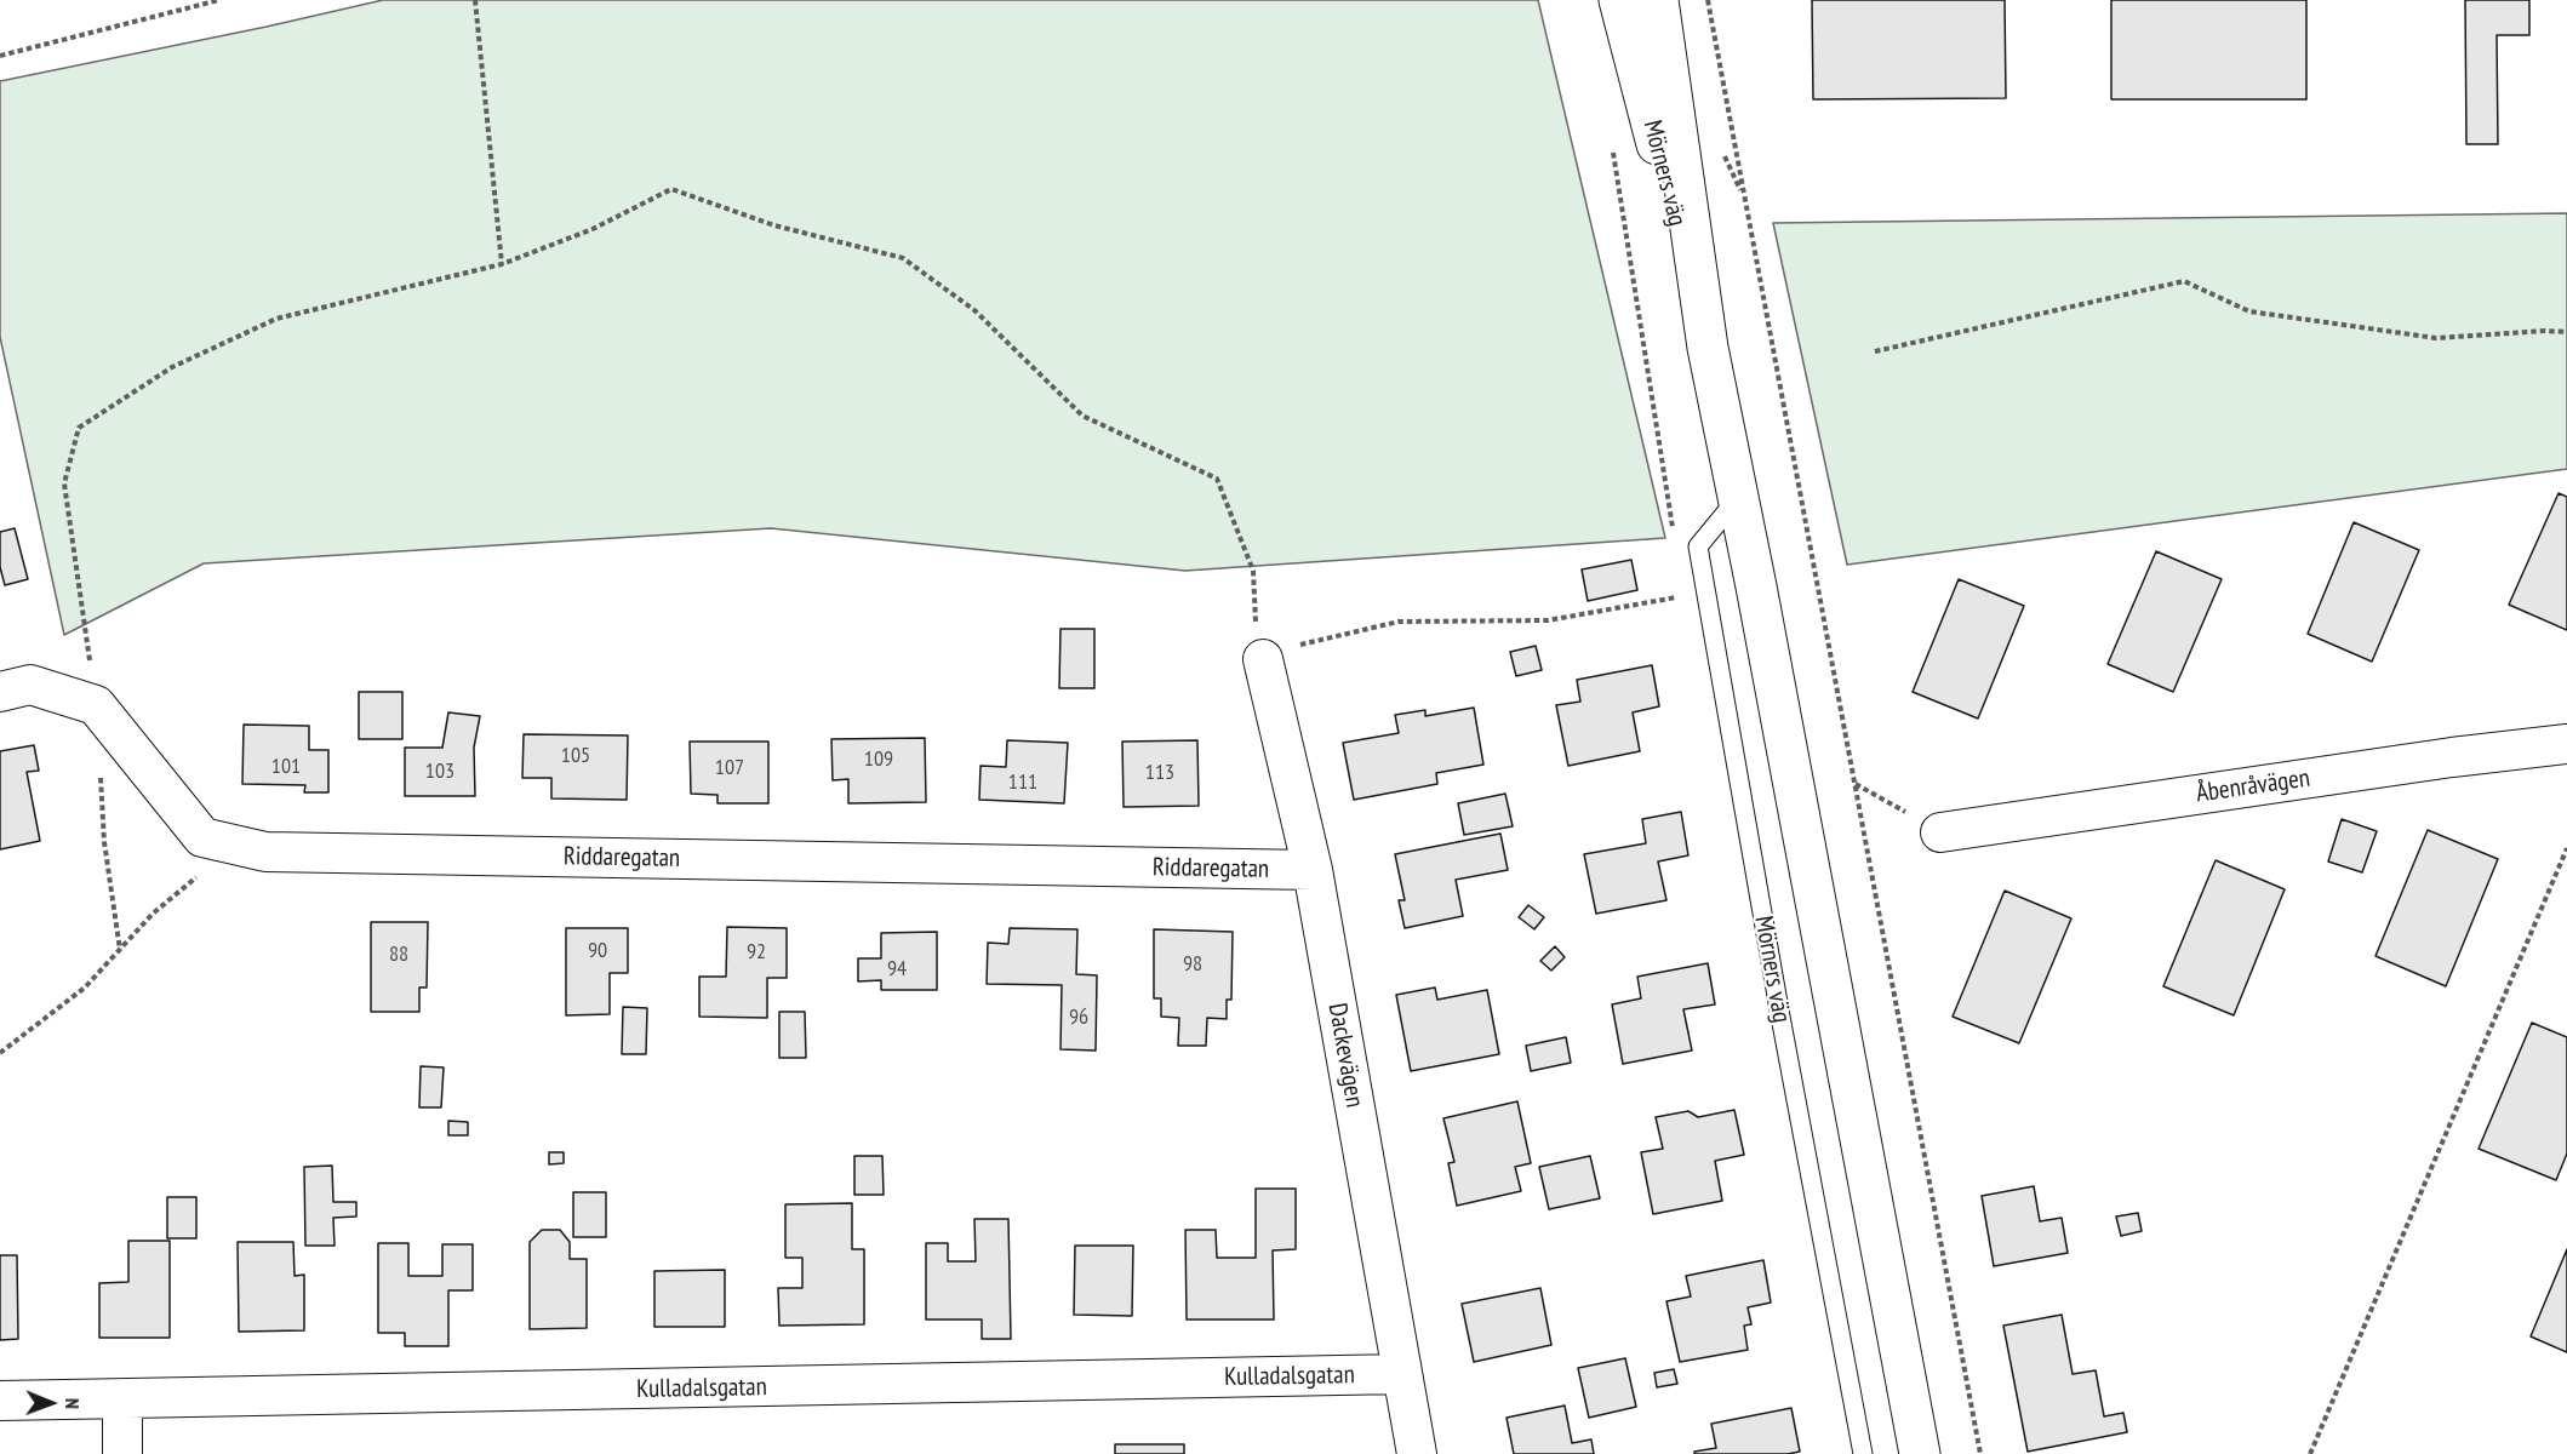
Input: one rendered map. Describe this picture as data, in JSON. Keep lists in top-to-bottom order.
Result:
{
  "streets": {
    "main road": ["Mörners väg"],
    "street": [
      "Åbenråvägen",
      "Riddaregatan",
      "Dackevägen",
      "Kulladalsgatan"
    ]
  },
  "crossings": [
    ["Riddaregatan", "Dackevägen"],
    ["Dackevägen", "Kulladalsgatan"]
  ],
  "house_numbers": [
    "105",
    "109",
    "101",
    "107",
    "103",
    "113",
    "111",
    "90",
    "92",
    "88",
    "98",
    "94",
    "96"
  ],
  "north": "right"
}
